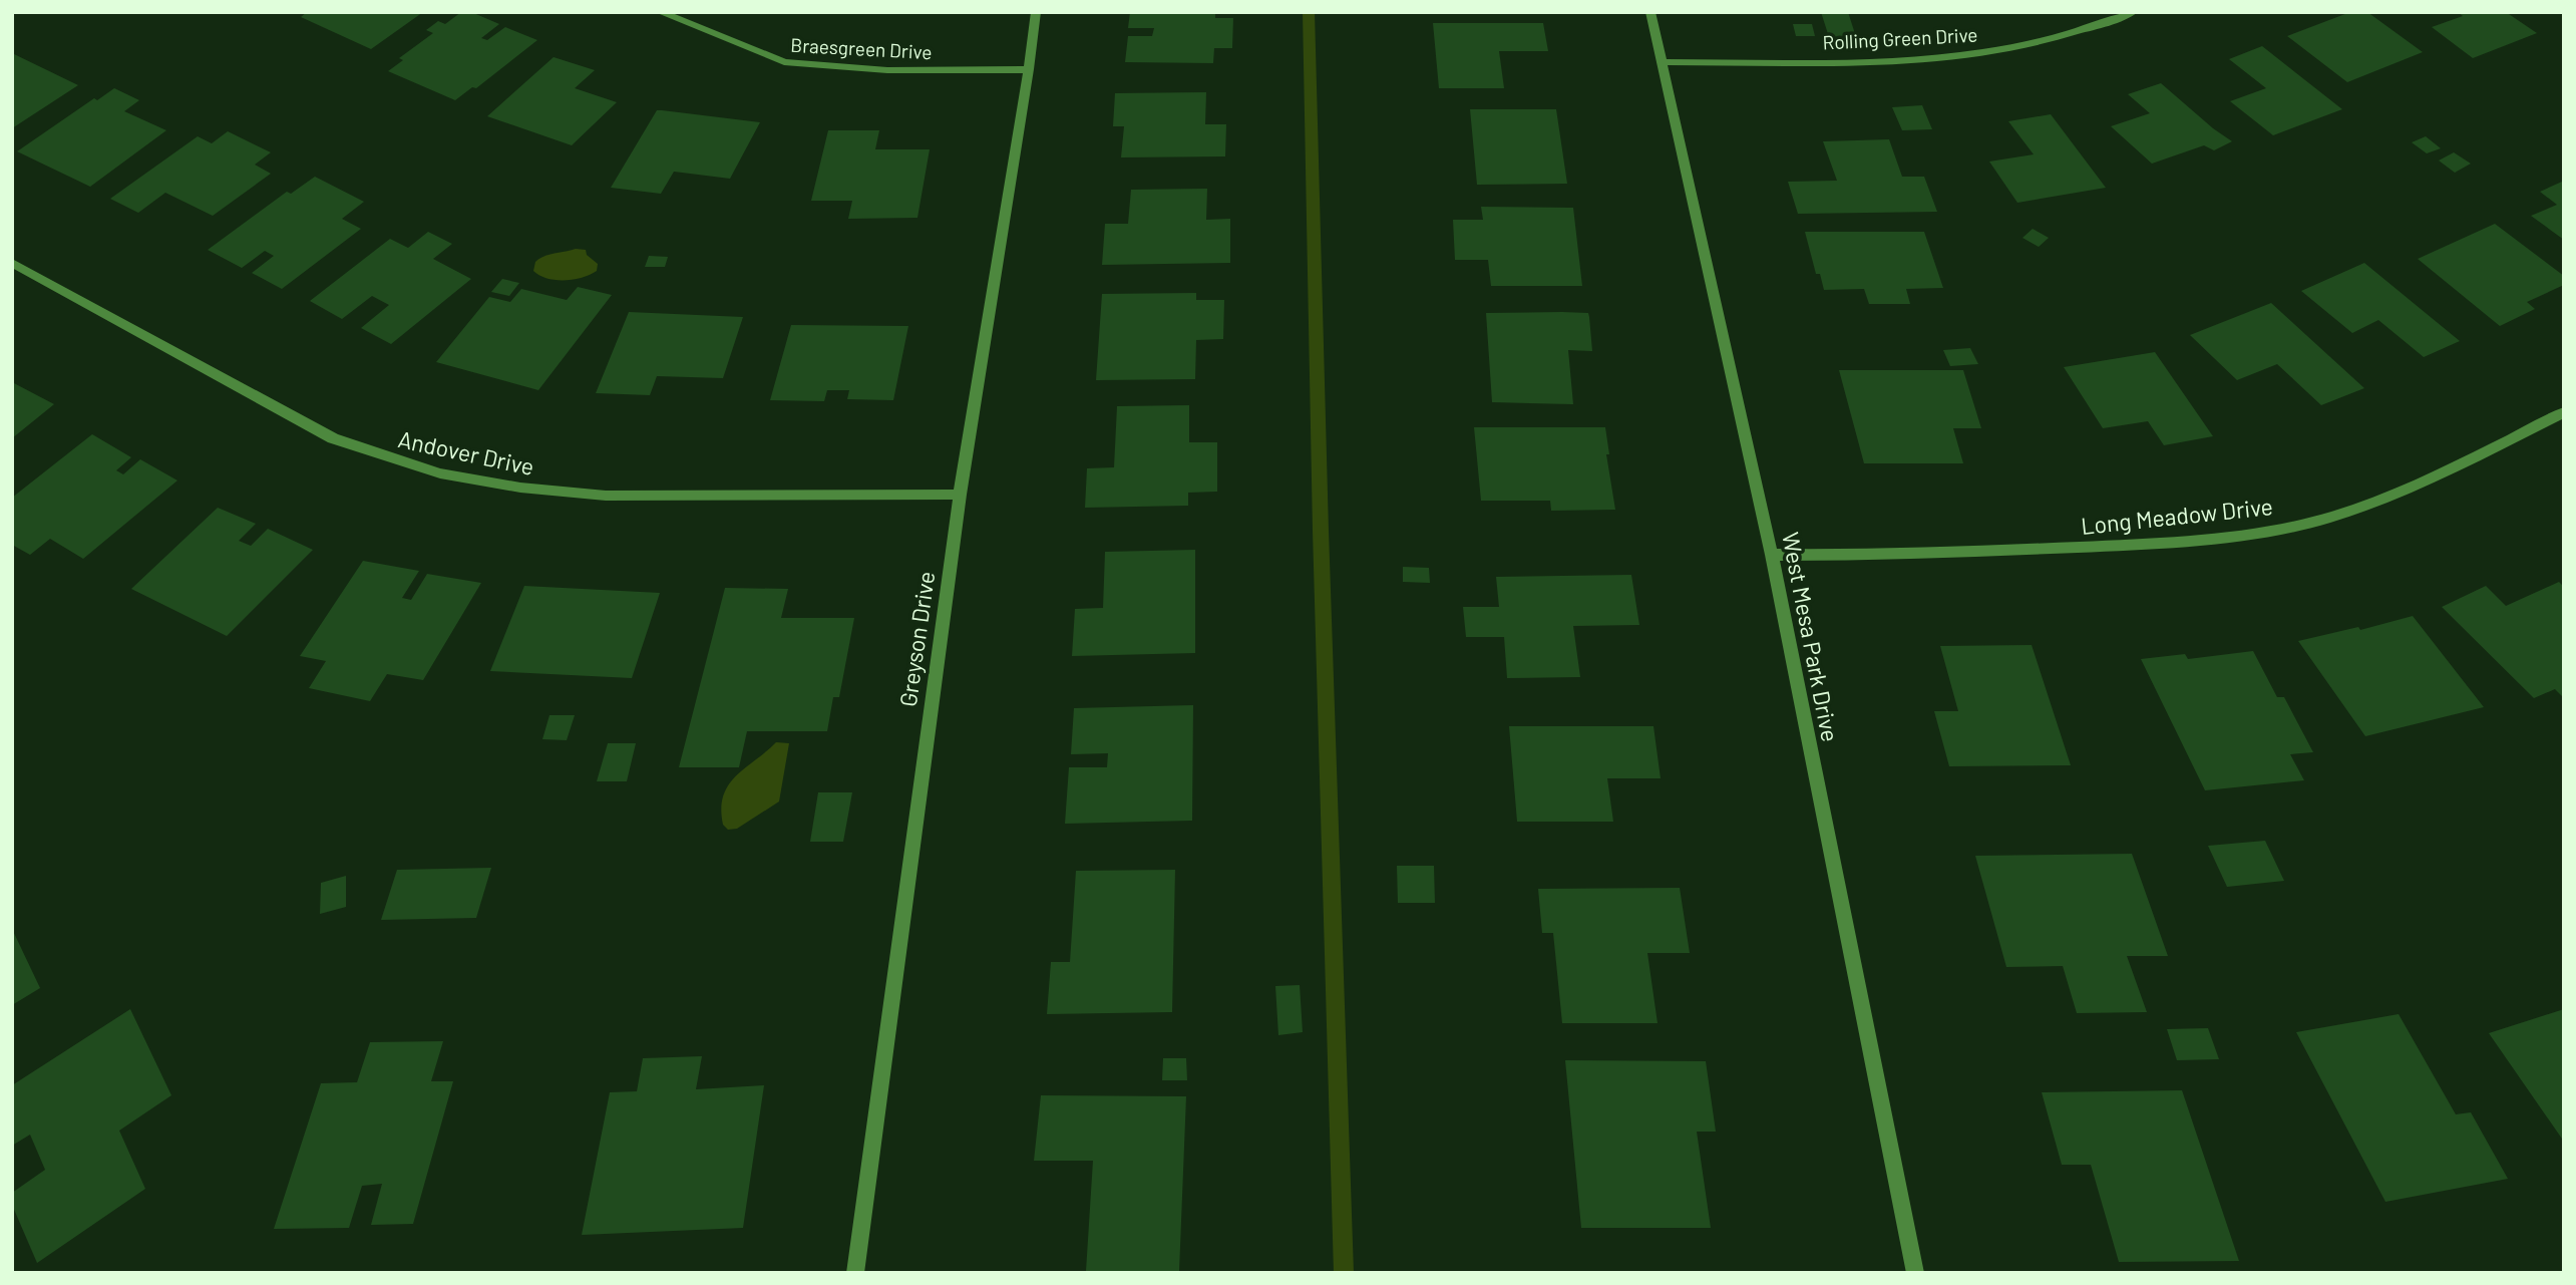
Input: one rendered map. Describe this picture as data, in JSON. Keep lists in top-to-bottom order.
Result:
{
  "streets": {
    "street": [
      "Rolling Green Drive",
      "Braesgreen Drive",
      "Andover Drive",
      "Long Meadow Drive",
      "West Mesa Park Drive",
      "Greyson Drive"
    ]
  },
  "crossings": [
    ["Rolling Green Drive", "West Mesa Park Drive"],
    ["Braesgreen Drive", "Greyson Drive"],
    ["Andover Drive", "Greyson Drive"],
    ["Long Meadow Drive", "West Mesa Park Drive"]
  ]
}
